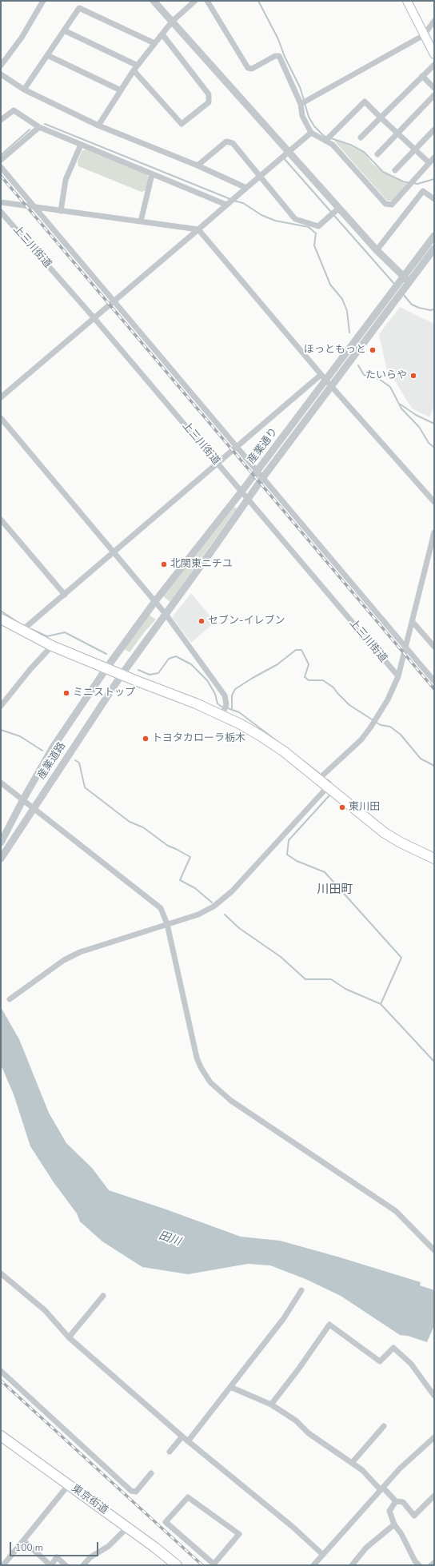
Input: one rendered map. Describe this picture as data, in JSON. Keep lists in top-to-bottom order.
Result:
{
  "streets": {
    "main road": ["東京街道"],
    "street": ["上三川街道", "産業通り", "産業道路"]
  },
  "crossings": [
    ["上三川街道", "産業通り"],
    ["産業通り", "産業道路"]
  ],
  "districts": ["川田町"],
  "water": ["田川"],
  "places": [
    "ほっともっと",
    "たいらや",
    "北関東ニチユ",
    "セブン-イレブン",
    "ミニストップ",
    "トヨタカローラ栃木",
    "東川田"
  ],
  "scale_bar": "100 m"
}
